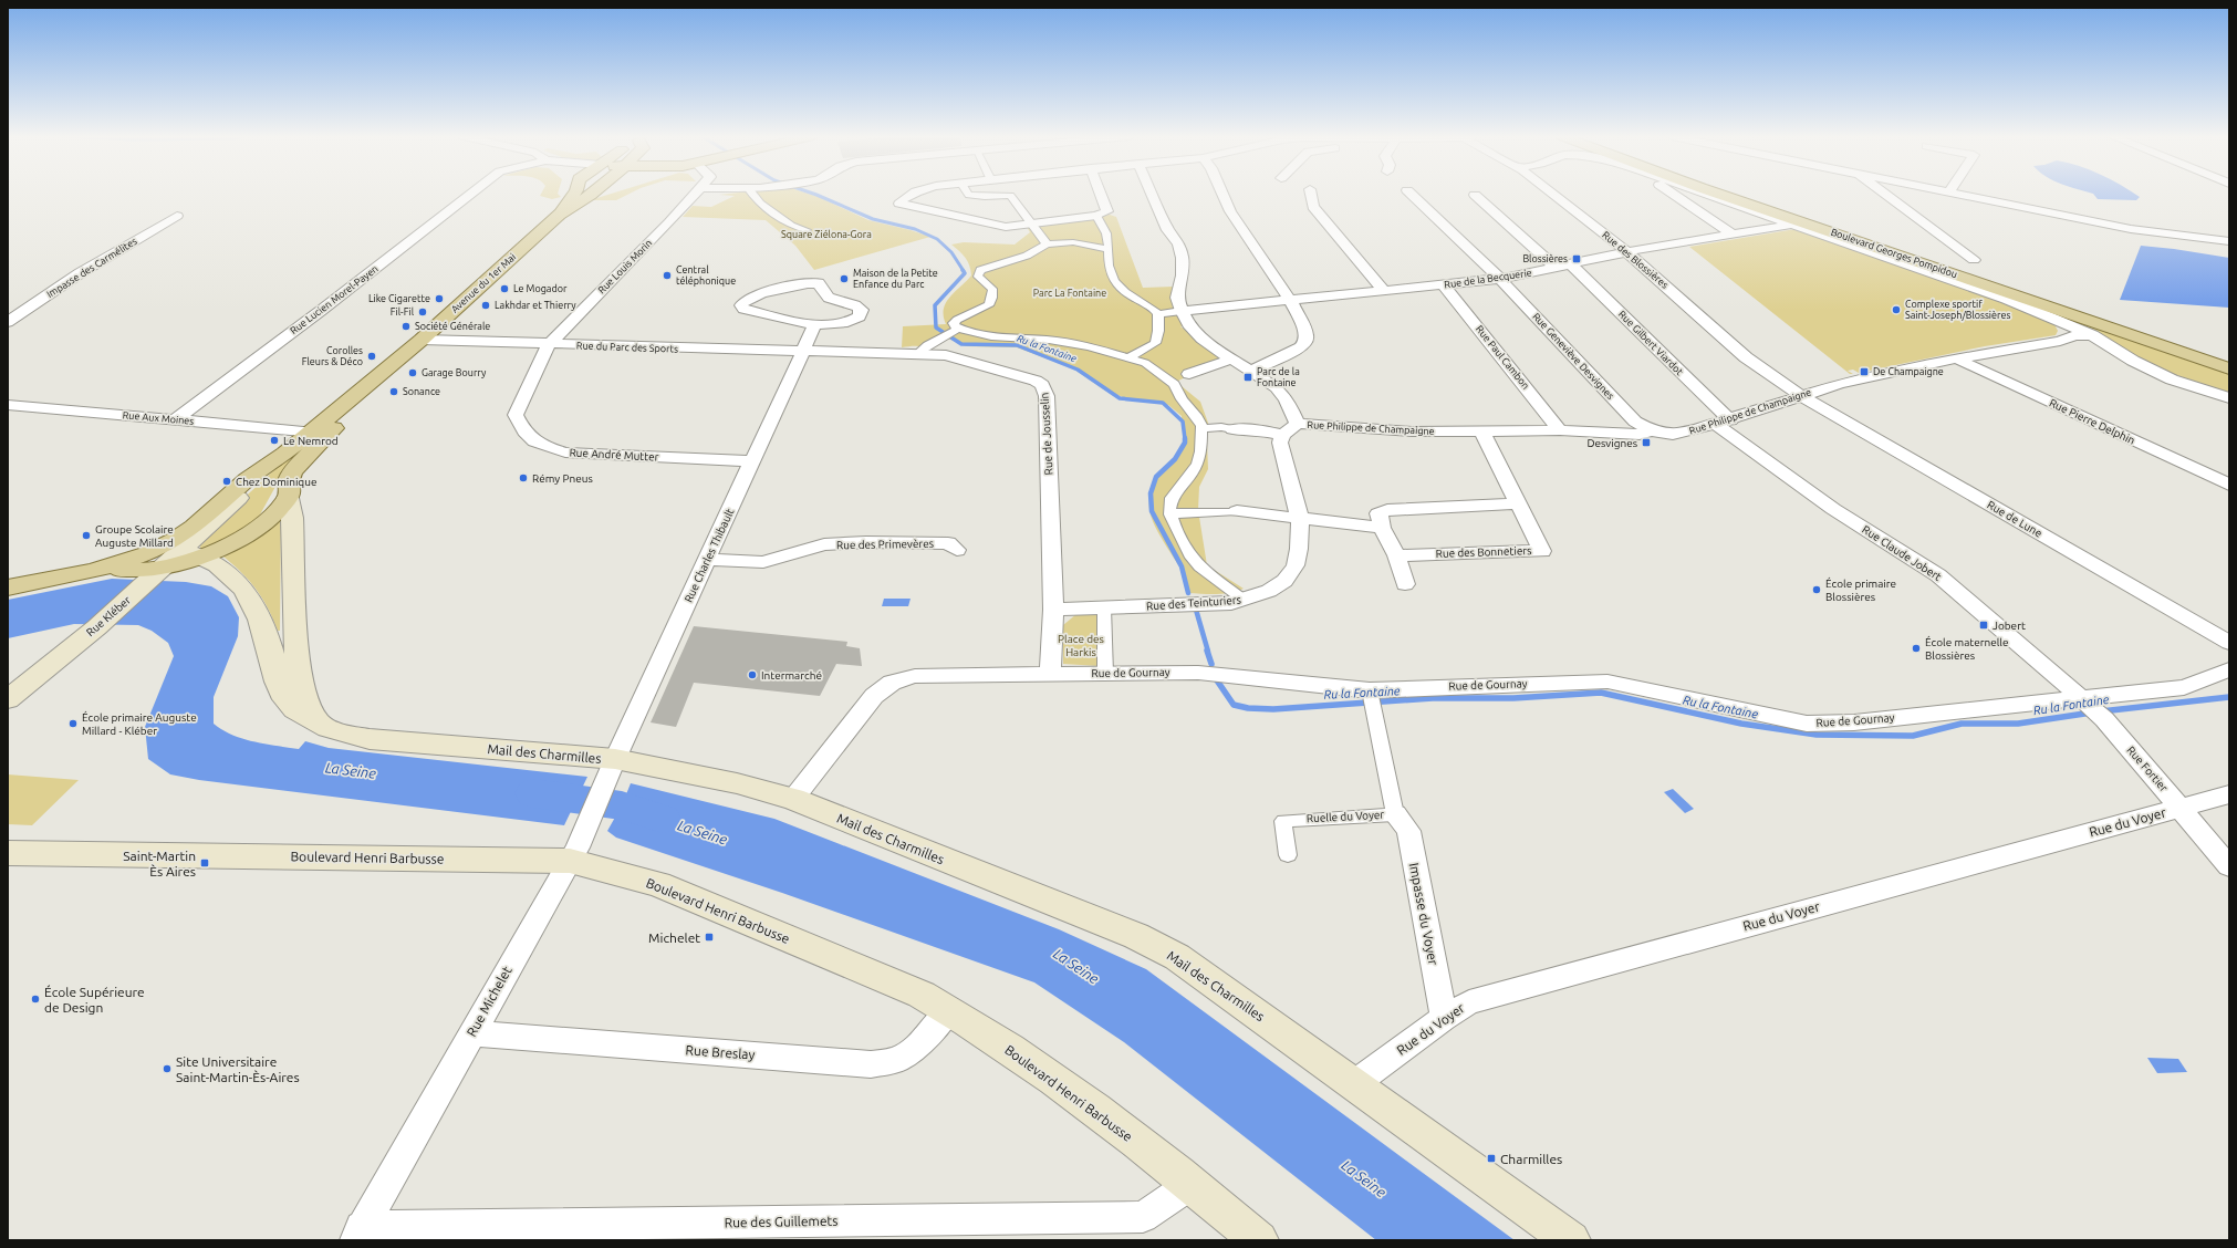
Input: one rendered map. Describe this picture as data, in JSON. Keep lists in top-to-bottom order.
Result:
{
  "streets": {
    "main road": [
      "Boulevard Georges Pompidou",
      "Avenue du 1er Mai",
      "Rue Kléber",
      "Mail des Charmilles",
      "Boulevard Henri Barbusse"
    ],
    "street": [
      "Rue des Blossières",
      "Rue Louis Morin",
      "Impasse des Carmélites",
      "Rue de la Becquerie",
      "Rue Lucien Morel-Payen",
      "Rue Gilbert Viardot",
      "Rue du Parc des Sports",
      "Rue Geneviève Desvignes",
      "Rue Paul Cambon",
      "Rue Philippe de Champaigne",
      "Rue Aux Moines",
      "Rue Pierre Delphin",
      "Rue de Jousselin",
      "Rue André Mutter",
      "Rue de Lune",
      "Rue des Primevères",
      "Rue des Bonnetiers",
      "Rue Claude Jobert",
      "Rue Charles Thibault",
      "Rue des Teinturiers",
      "Rue de Gournay",
      "Rue Fortier",
      "Ruelle du Voyer",
      "Rue du Voyer",
      "Impasse du Voyer",
      "Rue Michelet",
      "Rue Breslay",
      "Rue des Guillemets"
    ]
  },
  "crossings": [
    ["Rue des Blossières", "Rue de la Becquerie"],
    ["Rue des Blossières", "Rue Philippe de Champaigne"],
    ["Rue des Blossières", "Rue de Lune"],
    ["Rue Louis Morin", "Rue du Parc des Sports"],
    ["Rue Louis Morin", "Rue André Mutter"],
    ["Rue de la Becquerie", "Rue Gilbert Viardot"],
    ["Rue de la Becquerie", "Rue Geneviève Desvignes"],
    ["Rue de la Becquerie", "Rue Paul Cambon"],
    ["Avenue du 1er Mai", "Rue du Parc des Sports"],
    ["Avenue du 1er Mai", "Rue Aux Moines"],
    ["Avenue du 1er Mai", "Rue Kléber"],
    ["Avenue du 1er Mai", "Mail des Charmilles"],
    ["Rue Lucien Morel-Payen", "Rue Aux Moines"],
    ["Rue Gilbert Viardot", "Rue Philippe de Champaigne"],
    ["Rue Gilbert Viardot", "Rue Claude Jobert"],
    ["Rue du Parc des Sports", "Rue de Jousselin"],
    ["Rue du Parc des Sports", "Rue André Mutter"],
    ["Rue du Parc des Sports", "Rue Charles Thibault"],
    ["Rue Geneviève Desvignes", "Rue Philippe de Champaigne"],
    ["Rue Paul Cambon", "Rue Philippe de Champaigne"],
    ["Rue Philippe de Champaigne", "Rue Pierre Delphin"],
    ["Rue Philippe de Champaigne", "Rue de Lune"],
    ["Rue Philippe de Champaigne", "Rue des Bonnetiers"],
    ["Rue Philippe de Champaigne", "Rue Claude Jobert"],
    ["Rue de Jousselin", "Rue Charles Thibault"],
    ["Rue de Jousselin", "Rue des Teinturiers"],
    ["Rue de Jousselin", "Rue de Gournay"],
    ["Rue André Mutter", "Rue Charles Thibault"],
    ["Rue des Primevères", "Rue Charles Thibault"],
    ["Rue Claude Jobert", "Rue de Gournay"],
    ["Rue Claude Jobert", "Rue Fortier"],
    ["Rue Charles Thibault", "Mail des Charmilles"],
    ["Rue Charles Thibault", "Rue Michelet"],
    ["Rue de Gournay", "Mail des Charmilles"],
    ["Rue de Gournay", "Rue Fortier"],
    ["Rue de Gournay", "Ruelle du Voyer"],
    ["Mail des Charmilles", "Rue du Voyer"],
    ["Mail des Charmilles", "Rue Michelet"],
    ["Rue Fortier", "Rue du Voyer"],
    ["Ruelle du Voyer", "Impasse du Voyer"],
    ["Rue du Voyer", "Impasse du Voyer"],
    ["Boulevard Henri Barbusse", "Rue Michelet"],
    ["Boulevard Henri Barbusse", "Rue Breslay"],
    ["Boulevard Henri Barbusse", "Rue des Guillemets"],
    ["Rue Michelet", "Rue Breslay"],
    ["Rue Michelet", "Rue des Guillemets"]
  ],
  "water": ["Ru la Fontaine", "La Seine"],
  "parks": ["Square Ziélona-Gora", "Parc La Fontaine", "Place des Harkis"],
  "places": {
    "transit": [
      "Blossières",
      "De Champaigne",
      "Parc de la Fontaine",
      "Desvignes",
      "Jobert",
      "Saint-Martin Ès Aires",
      "Michelet",
      "Charmilles"
    ],
    "other": [
      "Central téléphonique",
      "Maison de la Petite Enfance du Parc",
      "Le Mogador",
      "Like Cigarette",
      "Lakhdar et Thierry",
      "Complexe sportif Saint-Joseph/Blossières",
      "Fil-Fil",
      "Société Générale",
      "Corolles Fleurs & Déco",
      "Garage Bourry",
      "Sonance",
      "Le Nemrod",
      "Rémy Pneus",
      "Chez Dominique",
      "Groupe Scolaire Auguste Millard",
      "École primaire Blossières",
      "École maternelle Blossières",
      "Intermarché",
      "École primaire Auguste Millard - Kléber",
      "École Supérieure de Design",
      "Site Universitaire Saint-Martin-Ès-Aires"
    ]
  }
}
